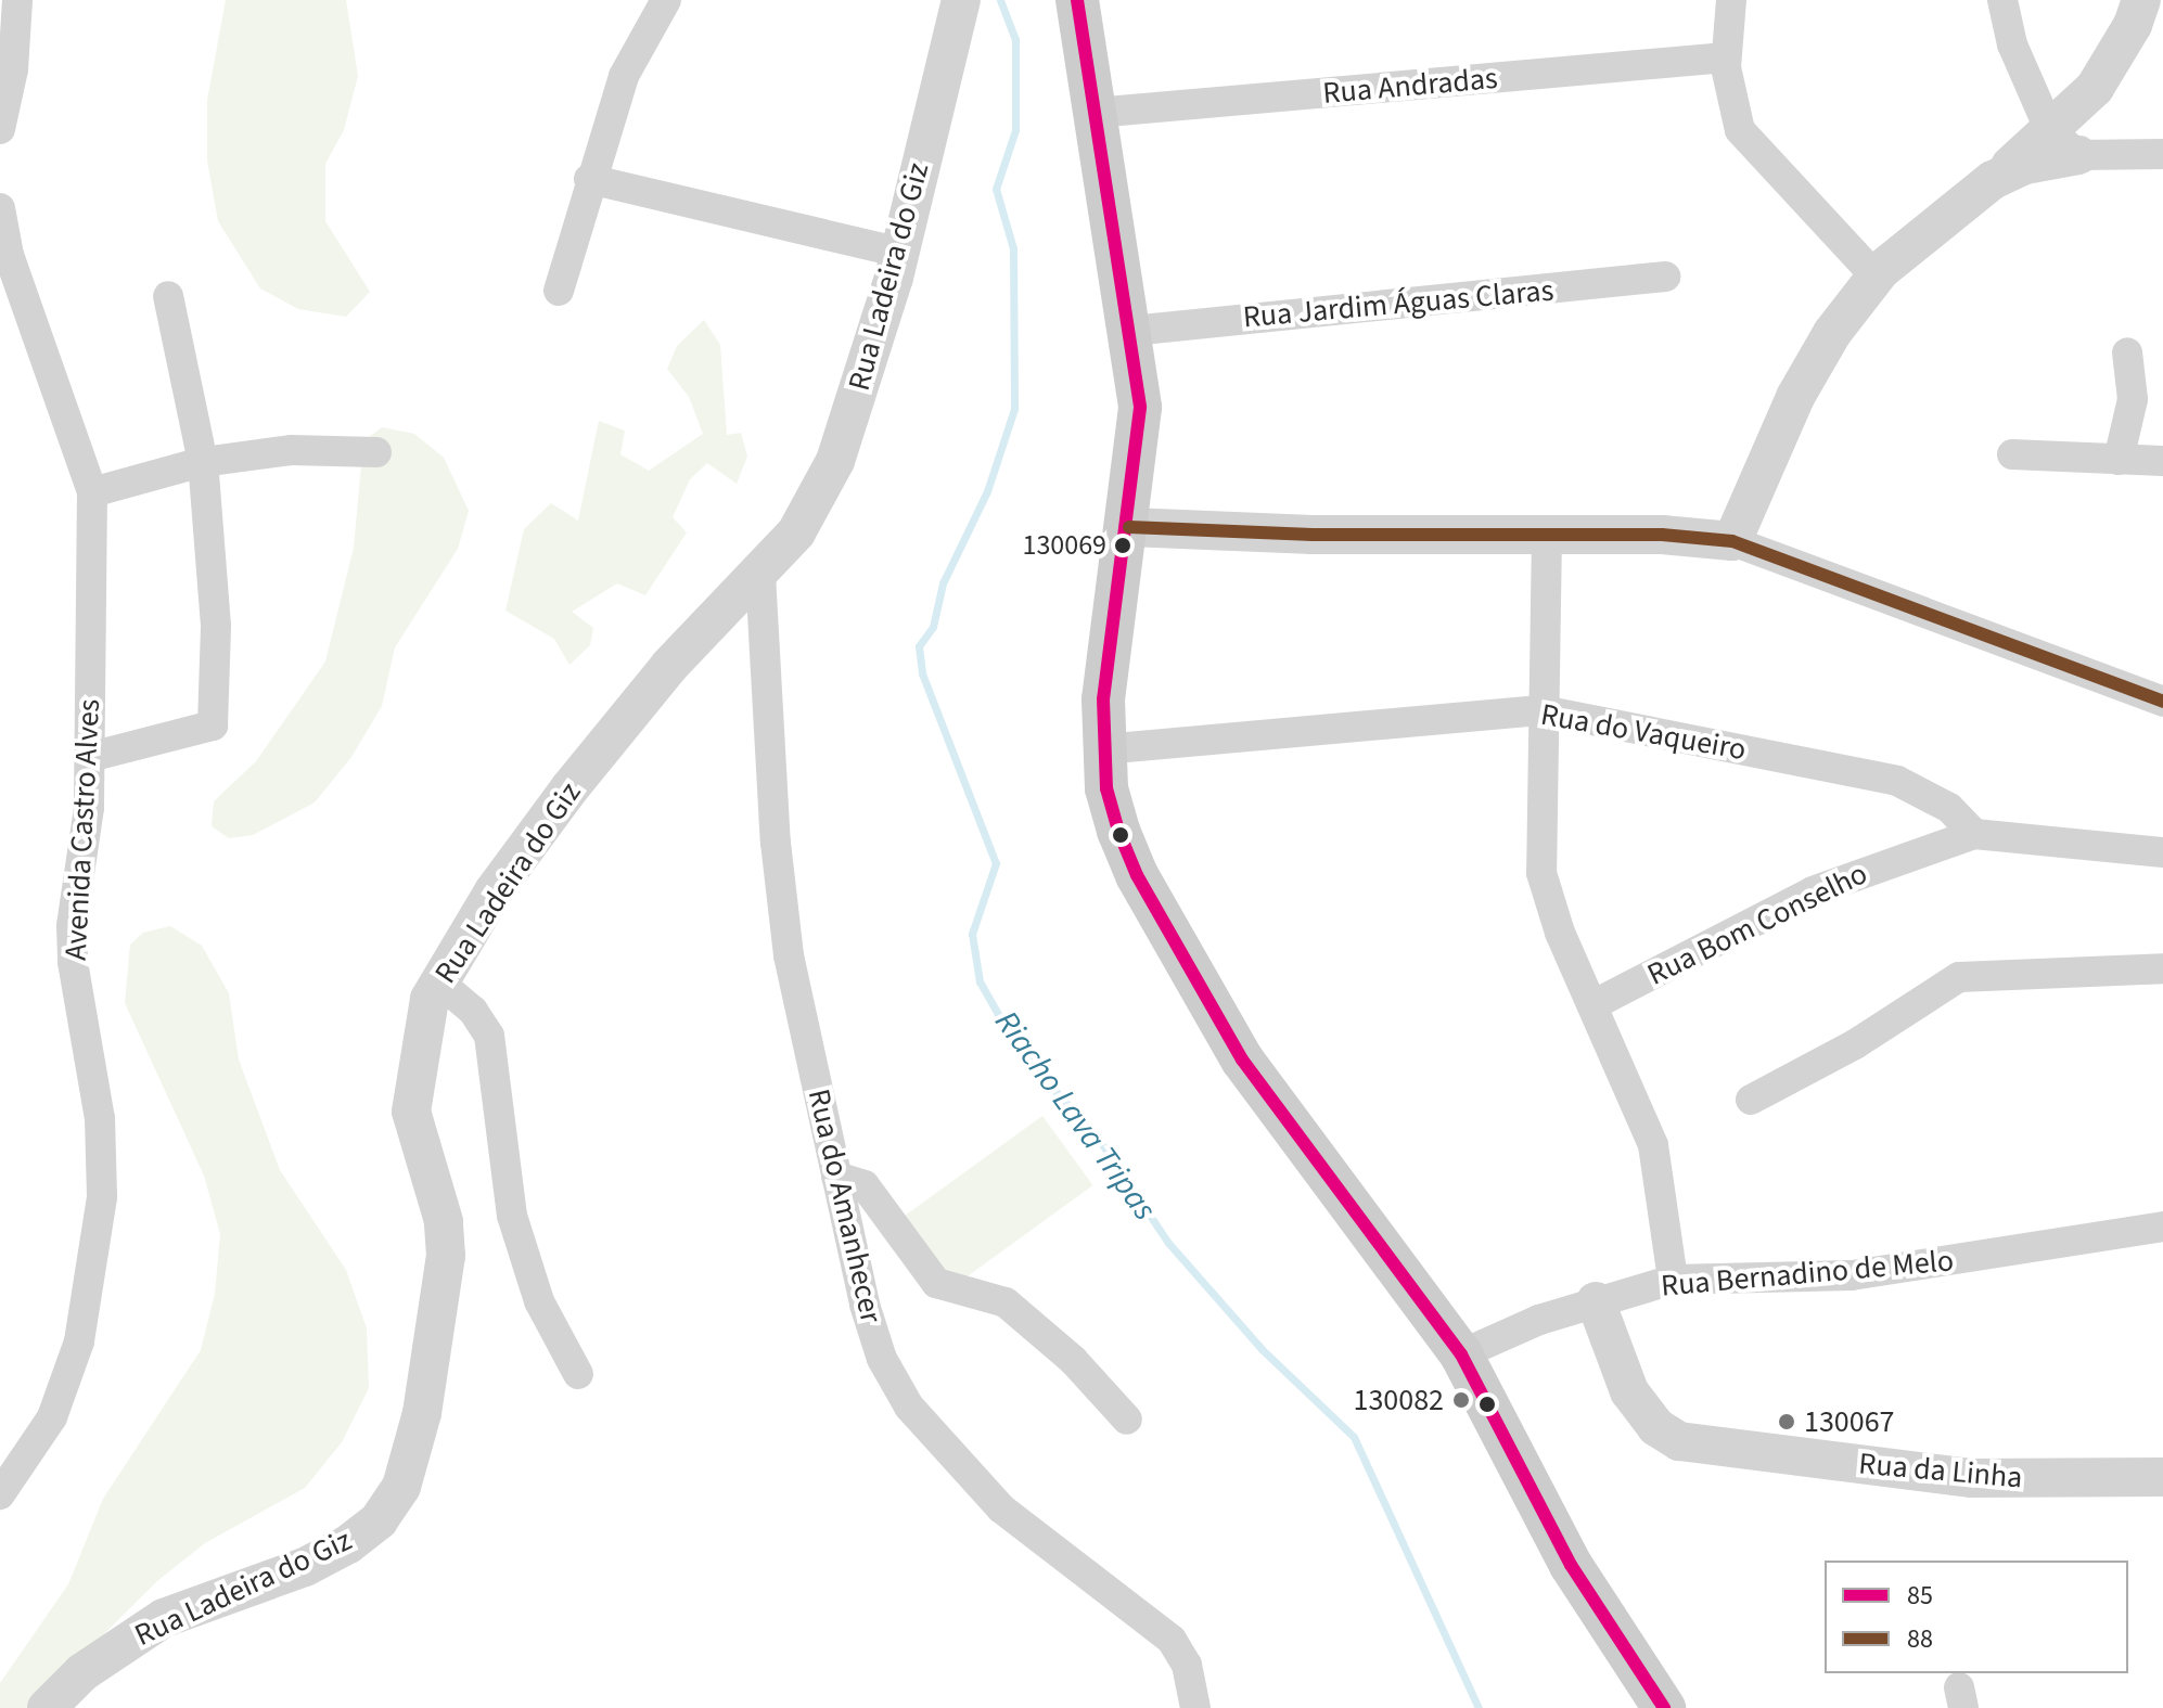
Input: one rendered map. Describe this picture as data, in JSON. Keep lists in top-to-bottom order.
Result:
{
  "streets": {
    "street": [
      "Rua Andradas",
      "Rua Ladeira do Giz",
      "Rua Jardim Águas Claras",
      "Rua do Vaqueiro",
      "Avenida Castro Alves",
      "Rua Bom Conselho",
      "Rua do Amanhecer",
      "Rua Bernadino de Melo",
      "Rua da Linha"
    ]
  },
  "crossings": [
    ["Rua Ladeira do Giz", "Rua do Amanhecer"],
    ["Rua do Vaqueiro", "Rua Bom Conselho"],
    ["Rua Bernadino de Melo", "Rua da Linha"]
  ],
  "water": ["Riacho Lava Tripas"],
  "places": ["130069", "130082", "130067"],
  "lines": ["transit line 85", "transit line 88"],
  "legend": ["85", "88"]
}
